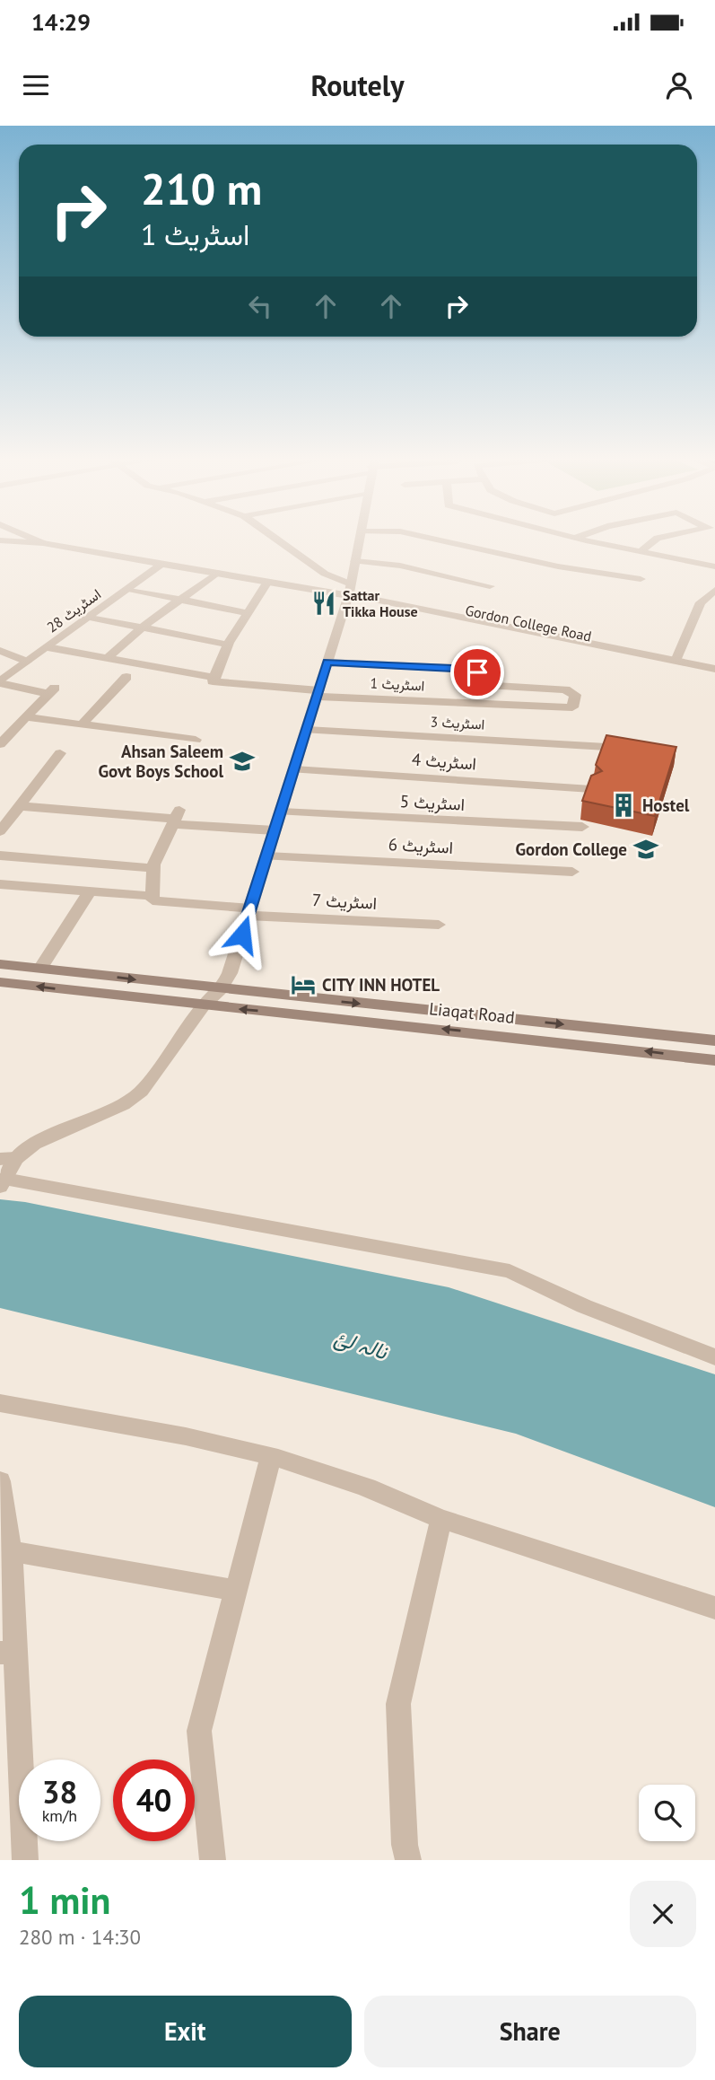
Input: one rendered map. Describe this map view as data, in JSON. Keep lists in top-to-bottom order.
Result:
{
  "streets": {
    "main road": ["Liaqat Road"],
    "street": [
      "اسٹریٹ 28",
      "Gordon College Road",
      "اسٹریٹ 1",
      "اسٹریٹ 3",
      "اسٹریٹ 4",
      "اسٹریٹ 5",
      "اسٹریٹ 6",
      "اسٹریٹ 7"
    ]
  },
  "water": ["نالہ لئ"],
  "places": {
    "restaurant": ["Sattar Tikka House"],
    "school or university": ["Ahsan Saleem Govt Boys School", "Gordon College"],
    "building": ["Hostel"],
    "hotel": ["CITY INN HOTEL"]
  },
  "page": {
    "status": "14:29",
    "header": "Routely",
    "turn": ["210 m", "اسٹریٹ 1"],
    "speed": "38 km/h",
    "limit": "40",
    "heading": ["1 min", "280 m · 14:30"],
    "buttons": ["Exit", "Share"]
  }
}
